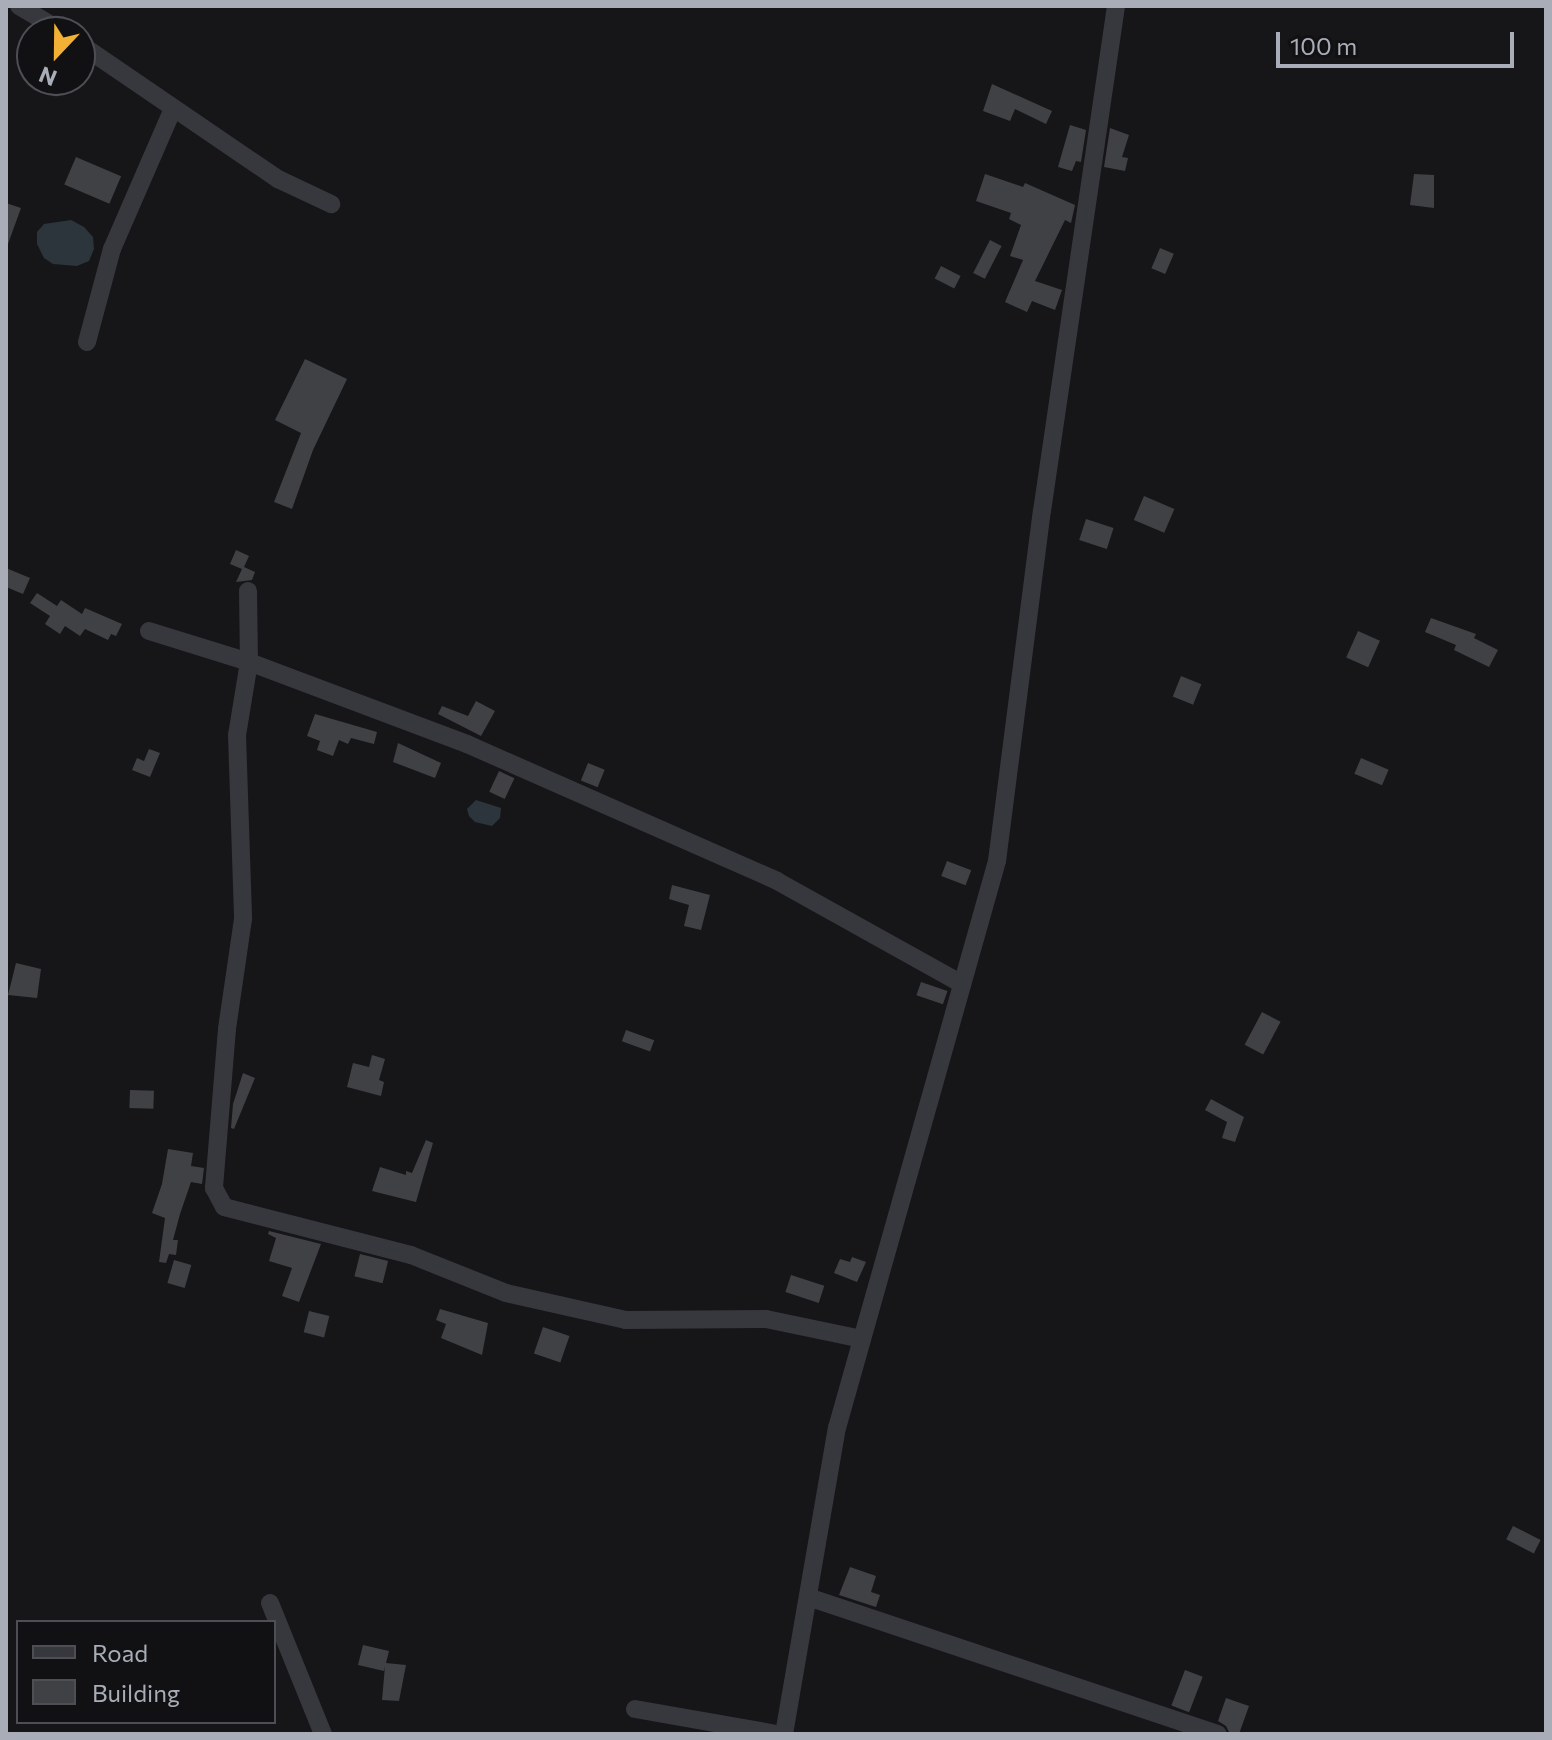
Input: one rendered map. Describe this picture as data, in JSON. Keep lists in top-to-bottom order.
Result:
{
  "legend": ["Road", "Building"],
  "scale_bar": "100 m",
  "north": "bottom"
}
